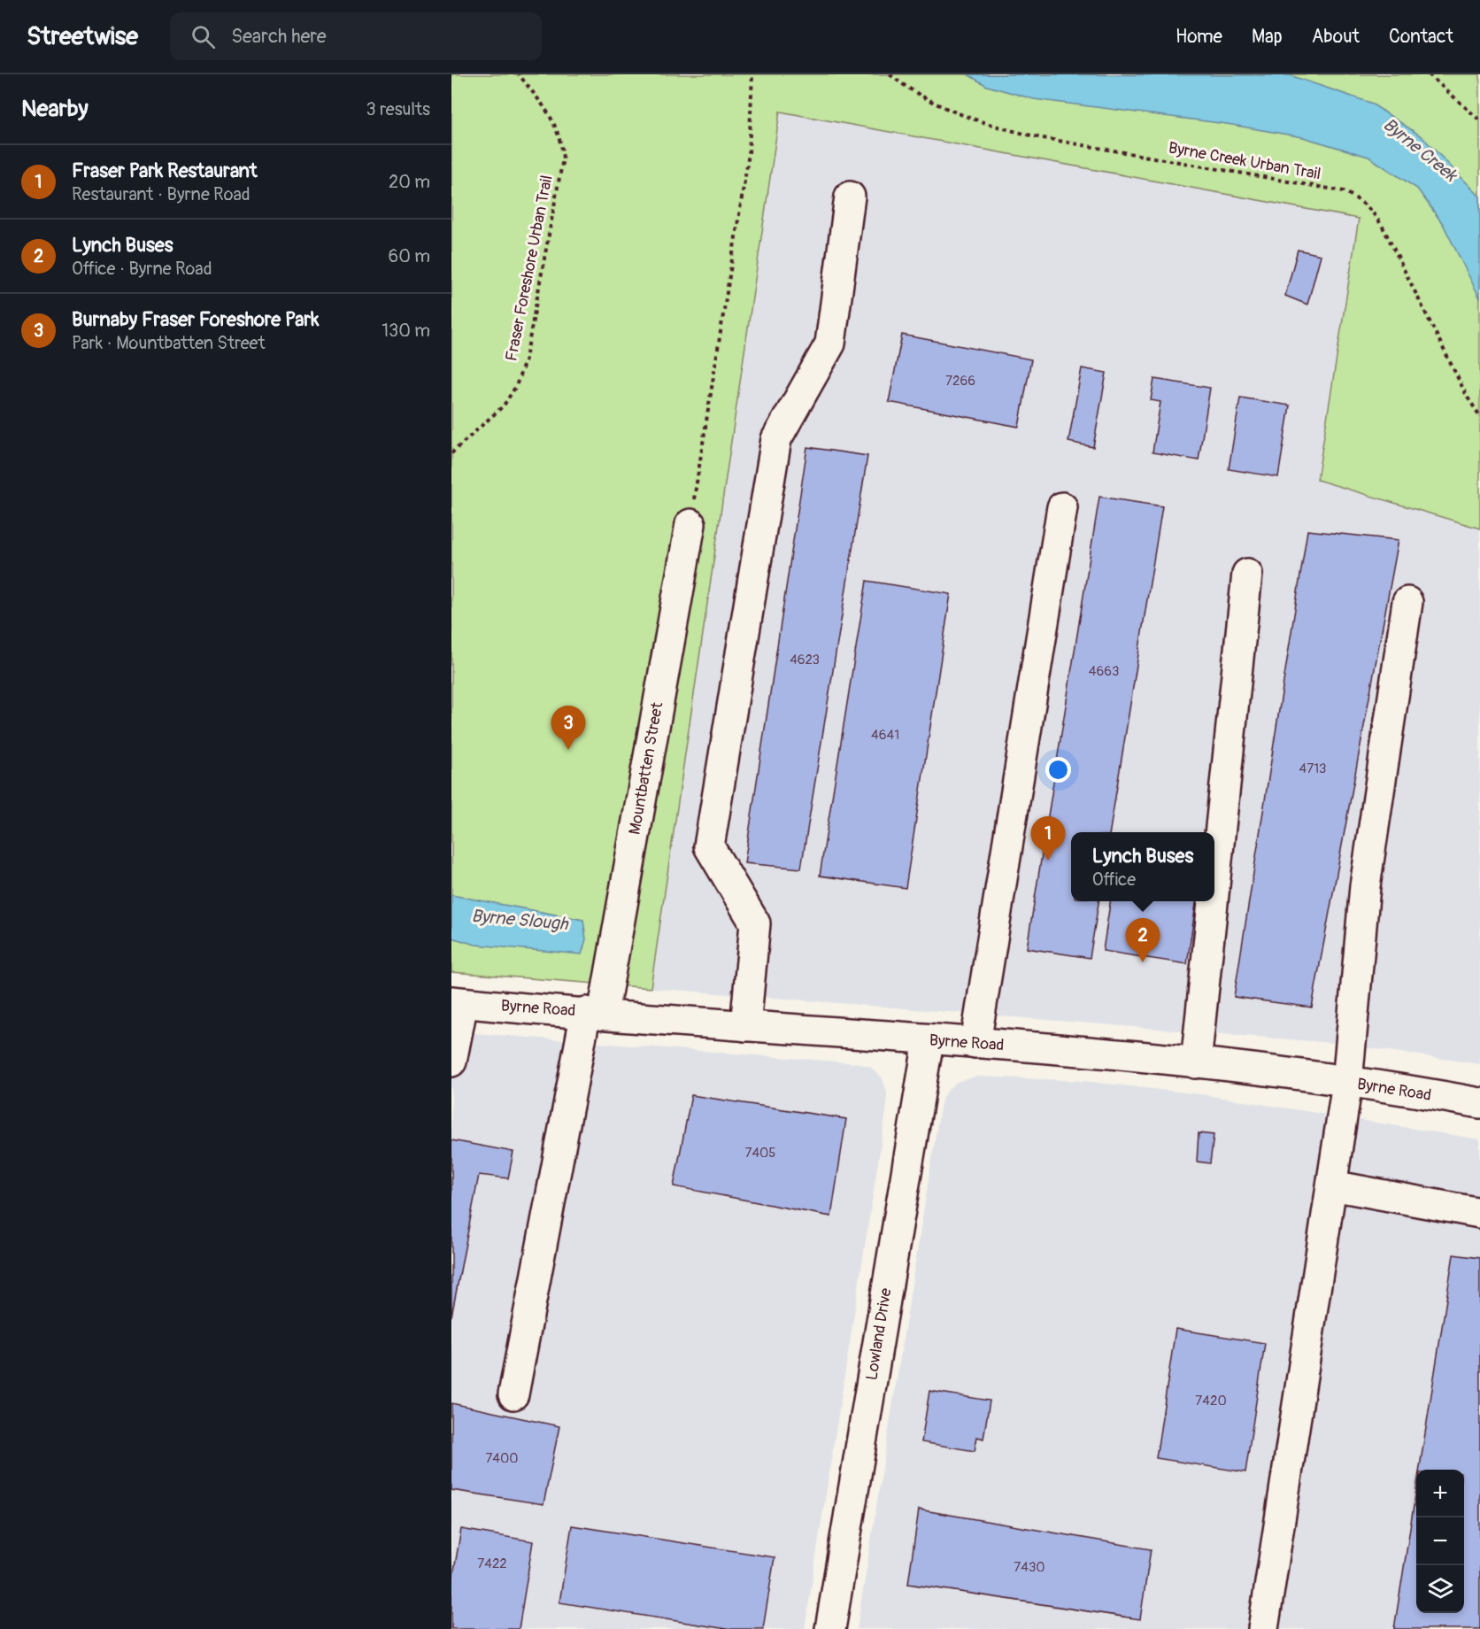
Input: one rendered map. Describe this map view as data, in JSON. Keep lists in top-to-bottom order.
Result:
{
  "streets": {
    "street": ["Mountbatten Street", "Byrne Road", "Lowland Drive"],
    "path": ["Byrne Creek Urban Trail", "Fraser Foreshore Urban Trail"]
  },
  "crossings": [
    ["Mountbatten Street", "Byrne Road"],
    ["Byrne Road", "Lowland Drive"]
  ],
  "water": ["Byrne Creek", "Byrne Slough"],
  "house_numbers": [
    "7266",
    "4623",
    "4663",
    "4641",
    "4713",
    "7405",
    "7420",
    "7400",
    "7422",
    "7430"
  ],
  "page": {
    "header": "Streetwise",
    "search": "Search here",
    "nav": [
      "Home",
      "Map",
      "About",
      "Contact"
    ],
    "heading": ["Nearby", "3 results"],
    "list": [
      {
        "mark": "1",
        "name": "Fraser Park Restaurant",
        "note": "Restaurant · Byrne Road",
        "value": "20 m"
      },
      {
        "mark": "2",
        "name": "Lynch Buses",
        "note": "Office · Byrne Road",
        "value": "60 m"
      },
      {
        "mark": "3",
        "name": "Burnaby Fraser Foreshore Park",
        "note": "Park · Mountbatten Street",
        "value": "130 m"
      }
    ],
    "pins": ["3", "1", "2"],
    "popup": ["Lynch Buses", "Office"],
    "map_buttons": ["+", "−"]
  }
}
